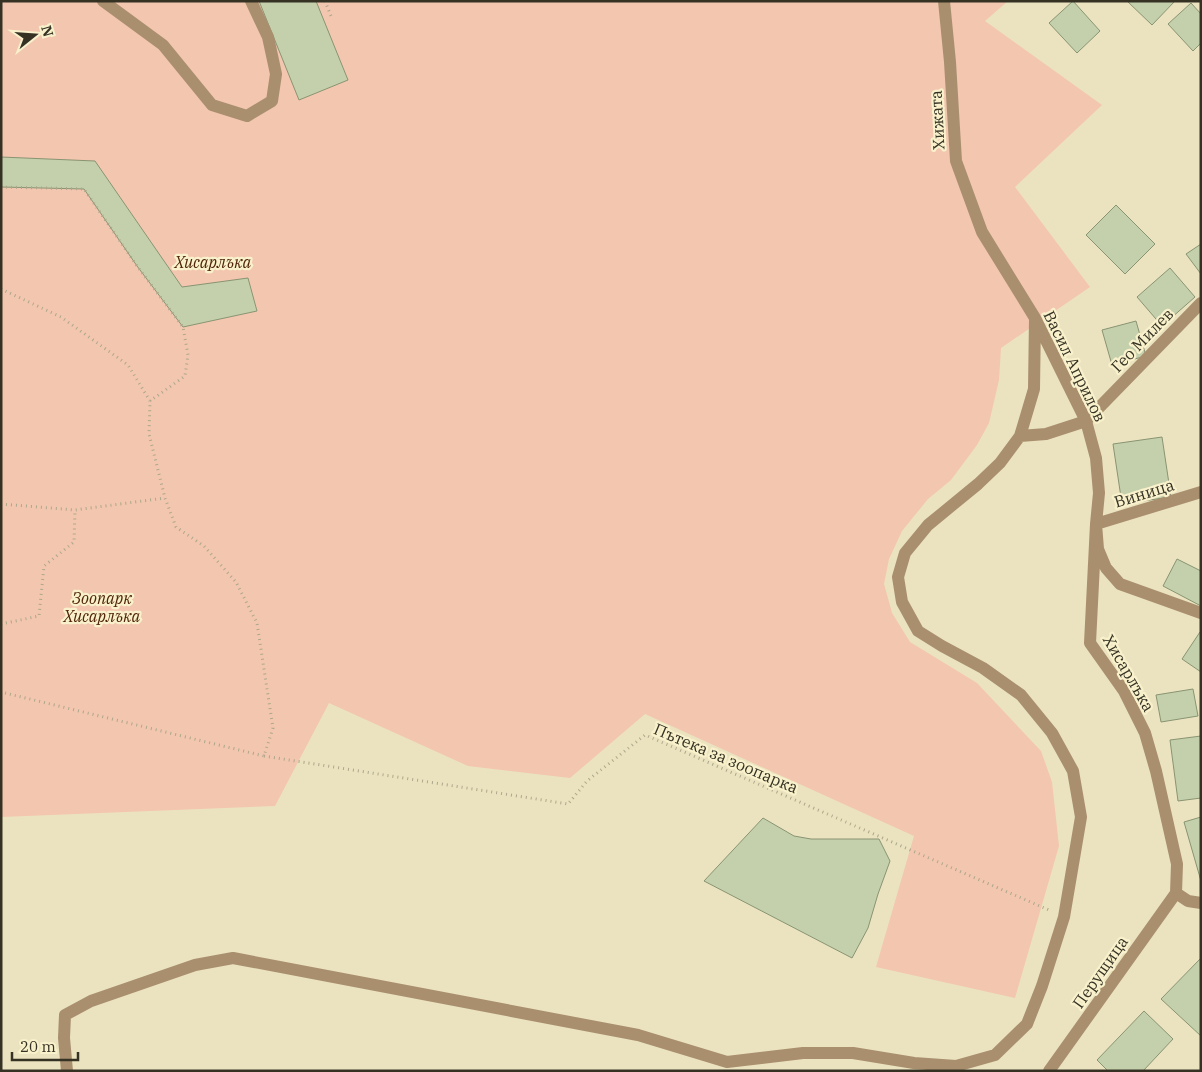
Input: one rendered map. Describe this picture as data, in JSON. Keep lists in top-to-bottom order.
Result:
{
  "streets": {
    "street": [
      "Хижата",
      "Гео Милев",
      "Васил Априлов",
      "Виница",
      "Хисарлъка",
      "Перущица"
    ],
    "path": ["Пътека за зоопарка"]
  },
  "crossings": [
    ["Хижата", "Васил Априлов"],
    ["Гео Милев", "Васил Априлов"],
    ["Васил Априлов", "Виница"],
    ["Васил Априлов", "Хисарлъка"],
    ["Виница", "Хисарлъка"],
    ["Хисарлъка", "Перущица"]
  ],
  "parks": ["Хисарлъка", "Зоопарк Хисарлъка"],
  "scale_bar": "20 m",
  "north": "right"
}
